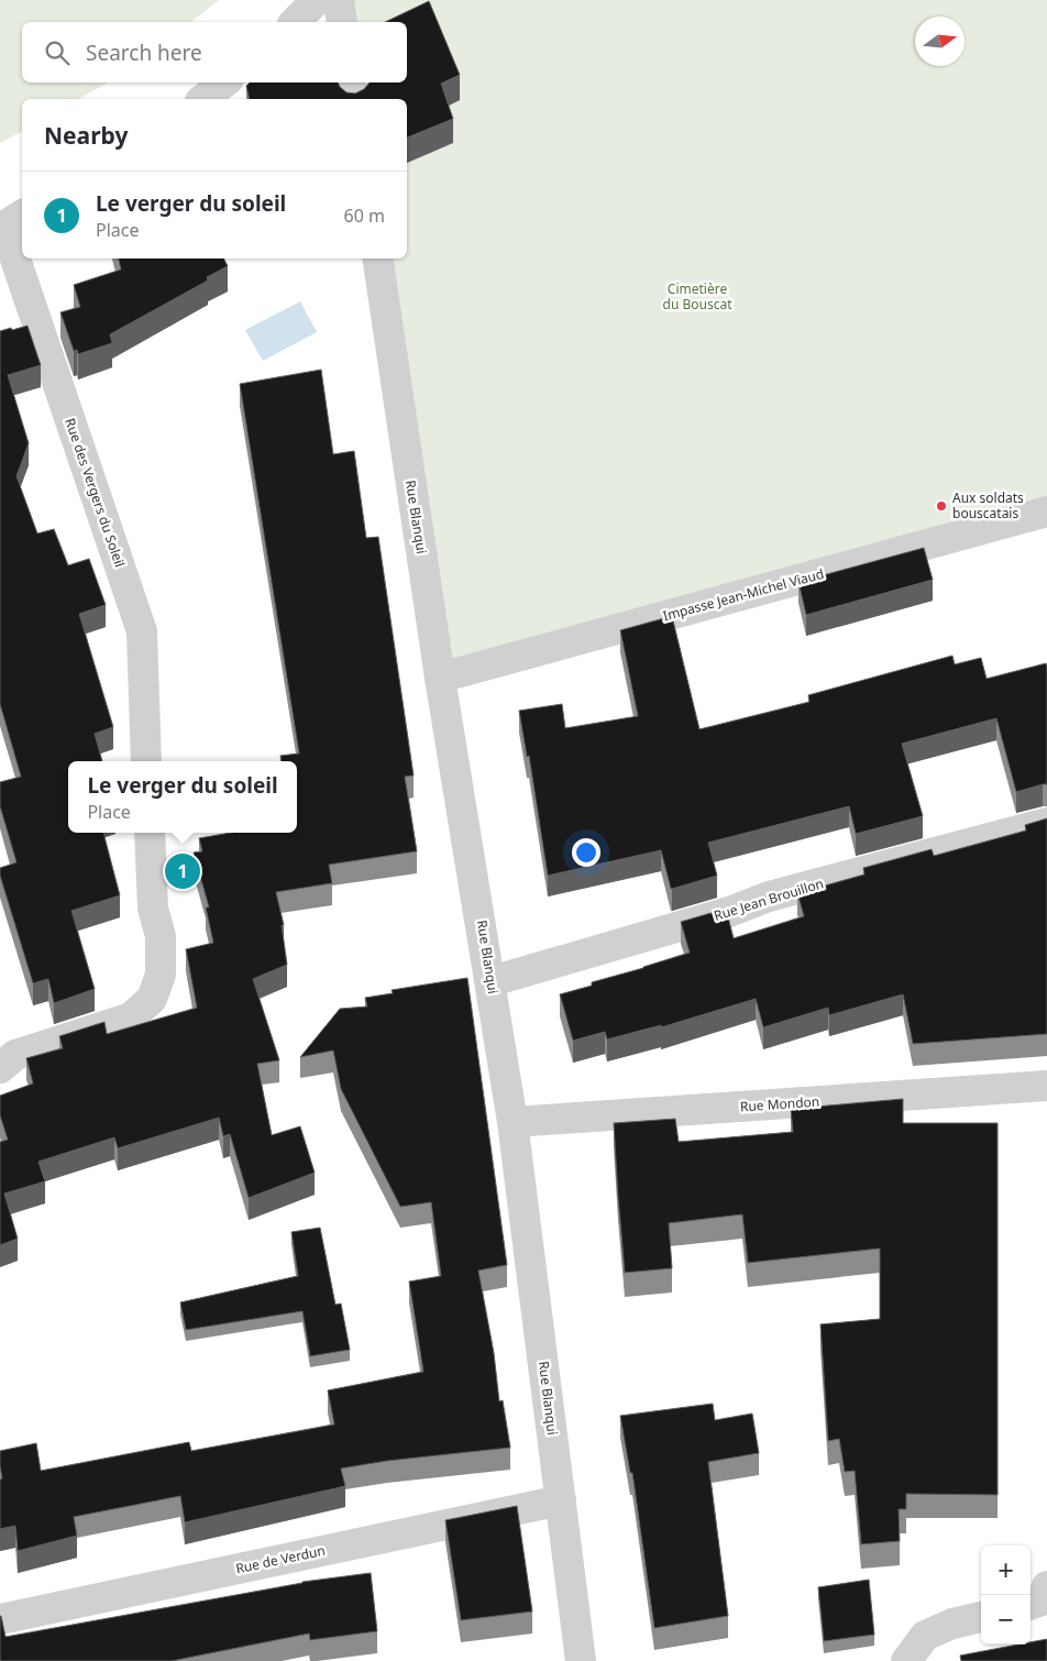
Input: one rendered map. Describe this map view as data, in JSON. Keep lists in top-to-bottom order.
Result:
{
  "streets": {
    "street": [
      "Rue des Vergers du Soleil",
      "Rue Blanqui",
      "Impasse Jean-Michel Viaud",
      "Rue Jean Brouillon",
      "Rue Mondon",
      "Rue de Verdun"
    ]
  },
  "crossings": [
    ["Rue Blanqui", "Impasse Jean-Michel Viaud"],
    ["Rue Blanqui", "Rue Jean Brouillon"],
    ["Rue Blanqui", "Rue Mondon"],
    ["Rue Blanqui", "Rue de Verdun"]
  ],
  "parks": ["Cimetière du Bouscat"],
  "places": ["Aux soldats bouscatais"],
  "north": "right",
  "page": {
    "search": "Search here",
    "heading": "Nearby",
    "list": [
      {
        "mark": "1",
        "name": "Le verger du soleil",
        "note": "Place",
        "value": "60 m"
      }
    ],
    "popup": ["Le verger du soleil", "Place"],
    "pins": "1",
    "map_buttons": ["+", "−"]
  }
}
